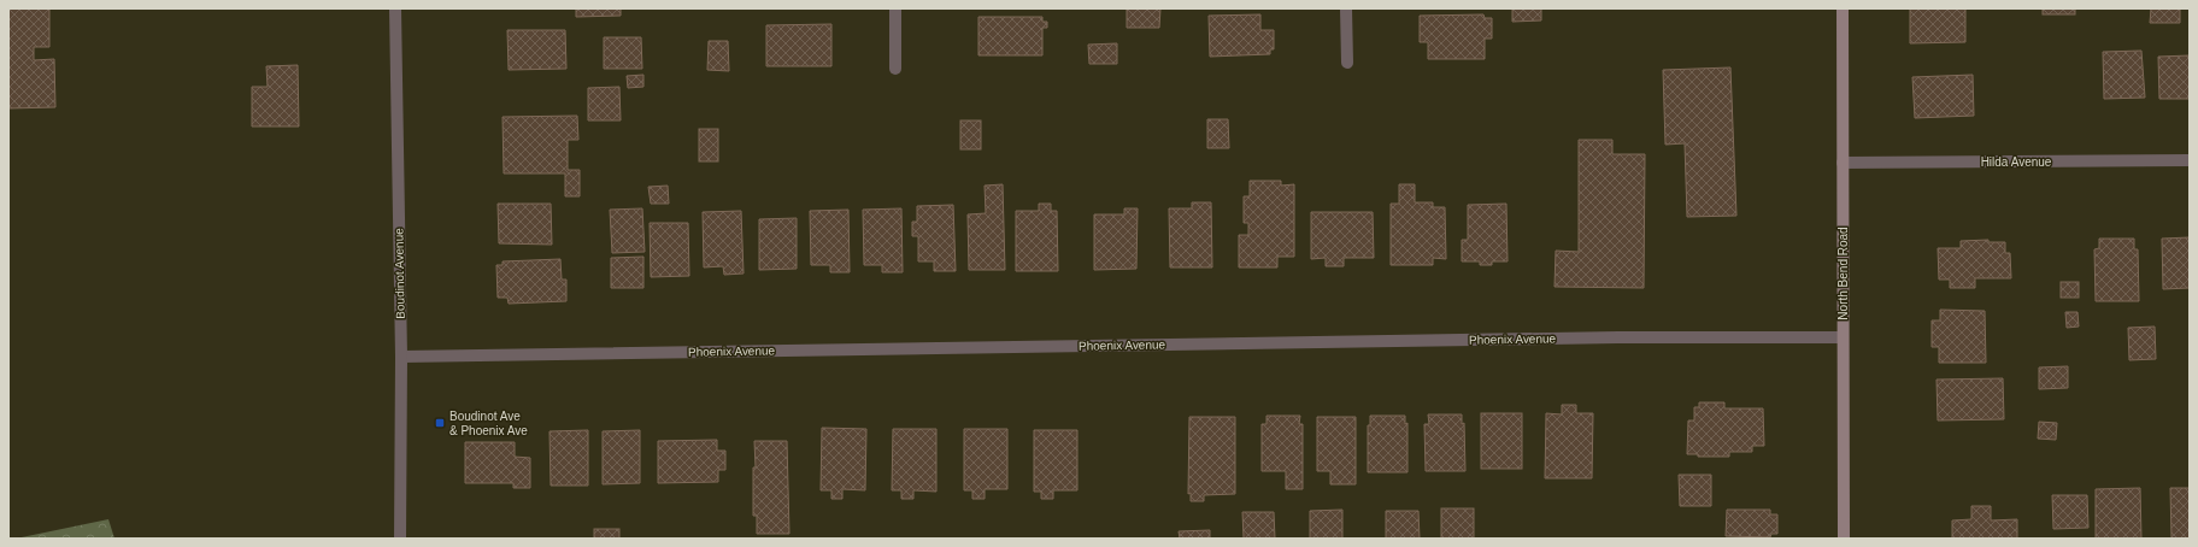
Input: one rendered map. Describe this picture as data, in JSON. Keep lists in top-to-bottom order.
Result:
{
  "streets": {
    "main road": ["North Bend Road"],
    "street": ["Hilda Avenue", "Boudinot Avenue", "Phoenix Avenue"]
  },
  "crossings": [
    ["Hilda Avenue", "North Bend Road"],
    ["Boudinot Avenue", "Phoenix Avenue"],
    ["North Bend Road", "Phoenix Avenue"]
  ],
  "places": {
    "transit": ["Boudinot Ave & Phoenix Ave"]
  }
}
